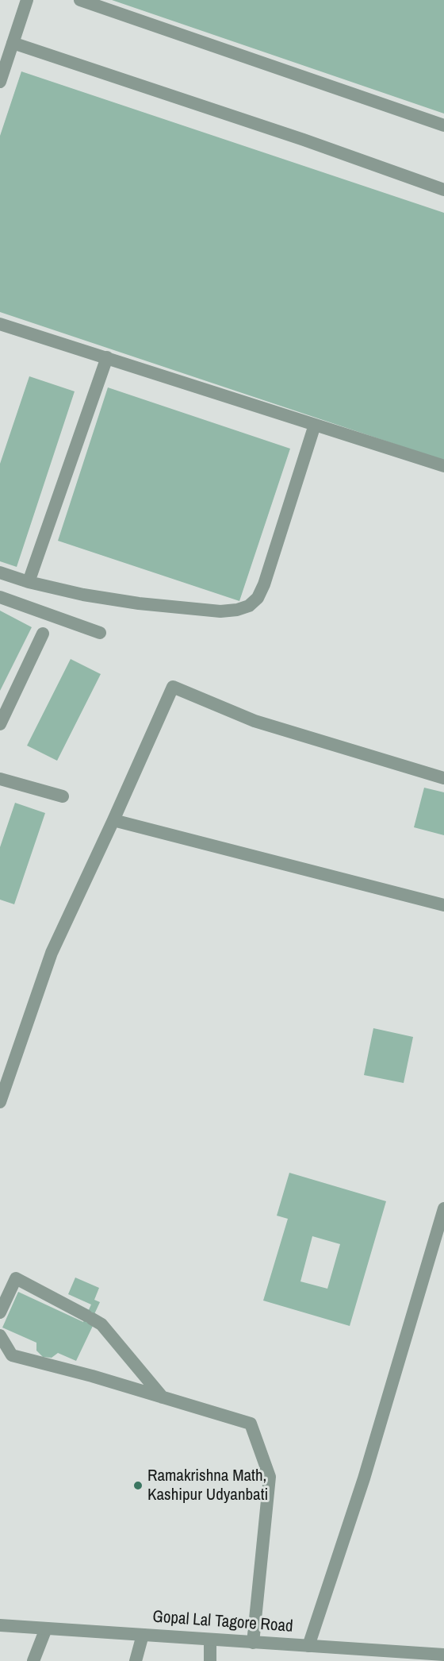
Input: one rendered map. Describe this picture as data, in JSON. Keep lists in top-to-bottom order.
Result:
{
  "streets": {
    "street": ["Gopal Lal Tagore Road"]
  },
  "places": ["Ramakrishna Math, Kashipur Udyanbati"]
}
